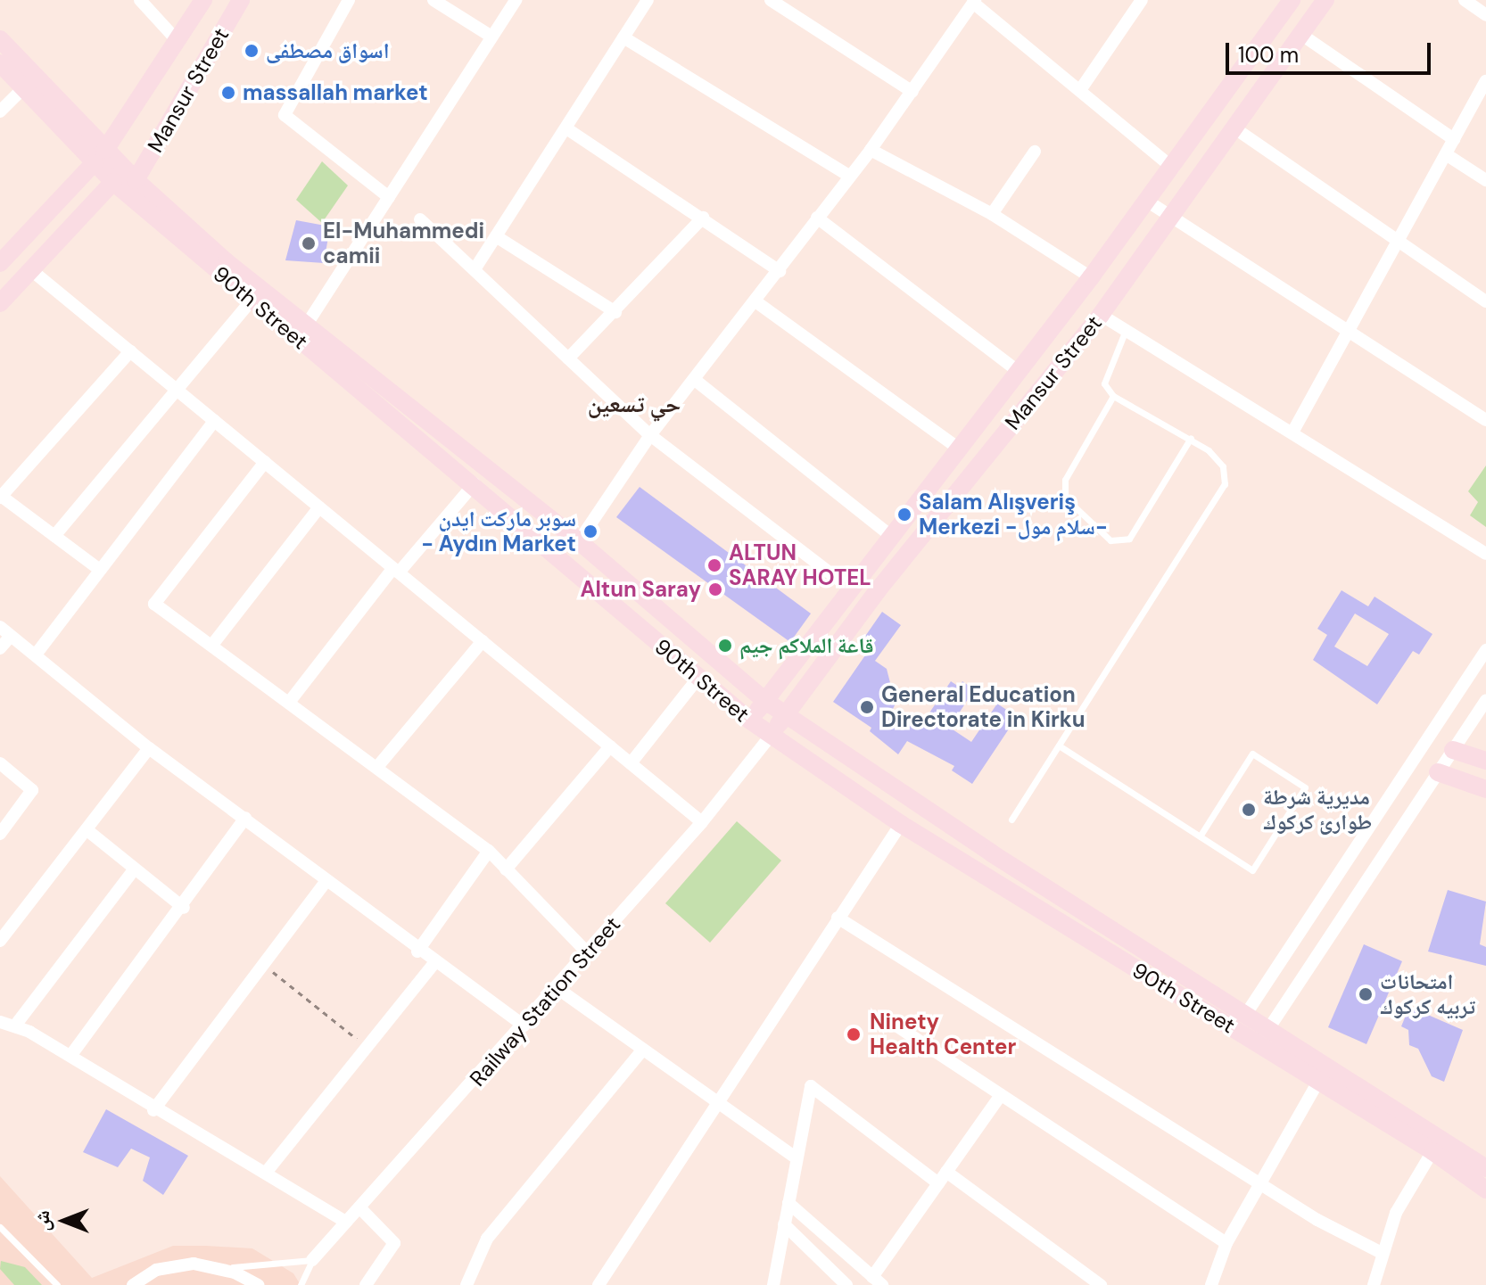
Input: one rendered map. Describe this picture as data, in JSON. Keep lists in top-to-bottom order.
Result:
{
  "streets": {
    "main road": ["Mansur Street", "90th Street"],
    "street": ["Railway Station Street"]
  },
  "crossings": [
    ["Mansur Street", "90th Street"],
    ["Mansur Street", "Railway Station Street"],
    ["90th Street", "Railway Station Street"]
  ],
  "districts": ["حي تسعين"],
  "places": [
    "اسواق مصطفى",
    "massallah market",
    "El-Muhammedi camii",
    "Salam Alışveriş Merkezi -سلام مول-",
    "سوبر ماركت ايدن - Aydın Market",
    "ALTUN SARAY HOTEL",
    "Altun Saray",
    "قاعة الملاكم جيم",
    "General Education Directorate in Kirku",
    "مديرية شرطة طوارئ كركوك",
    "امتحانات تربيه كركوك",
    "Ninety Health Center"
  ],
  "scale_bar": "100 m",
  "north": "left"
}
